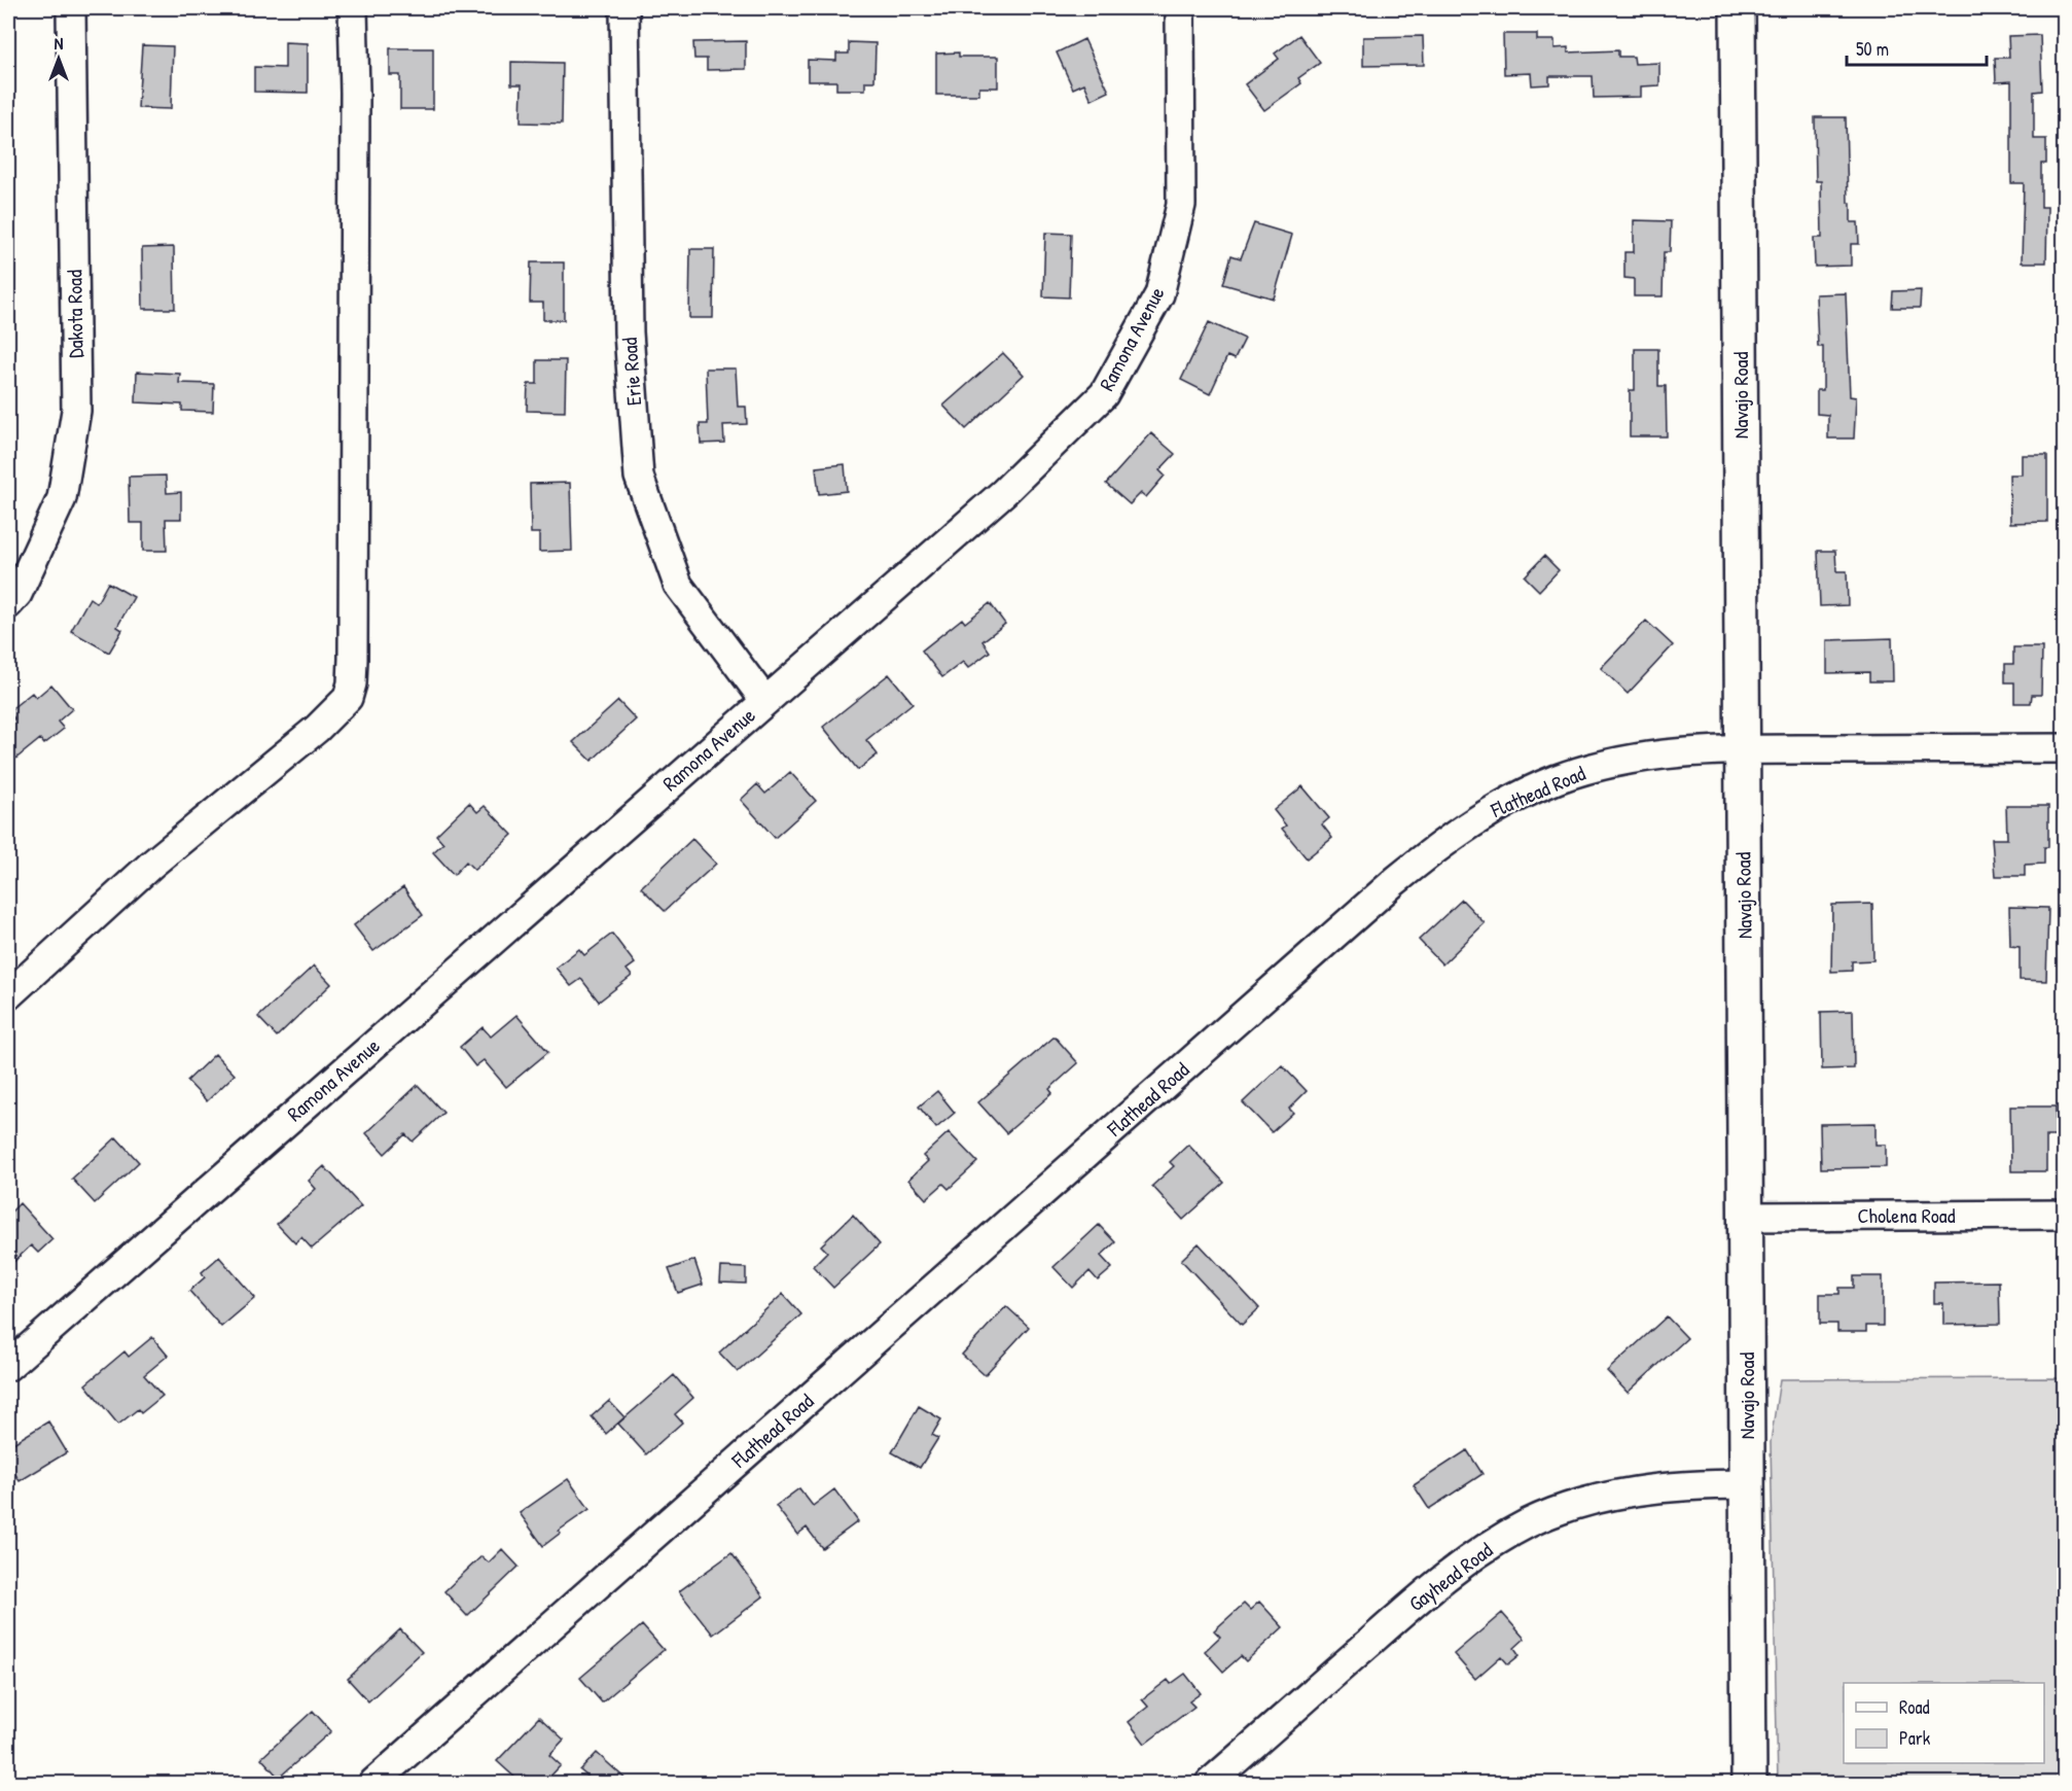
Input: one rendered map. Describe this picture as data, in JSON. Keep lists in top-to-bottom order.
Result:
{
  "streets": {
    "main road": ["Navajo Road"],
    "street": [
      "Dakota Road",
      "Ramona Avenue",
      "Erie Road",
      "Flathead Road",
      "Cholena Road",
      "Gayhead Road"
    ]
  },
  "crossings": [
    ["Ramona Avenue", "Erie Road"],
    ["Navajo Road", "Flathead Road"],
    ["Navajo Road", "Cholena Road"],
    ["Navajo Road", "Gayhead Road"]
  ],
  "legend": ["Road", "Park"],
  "scale_bar": "50 m",
  "north": "top"
}
